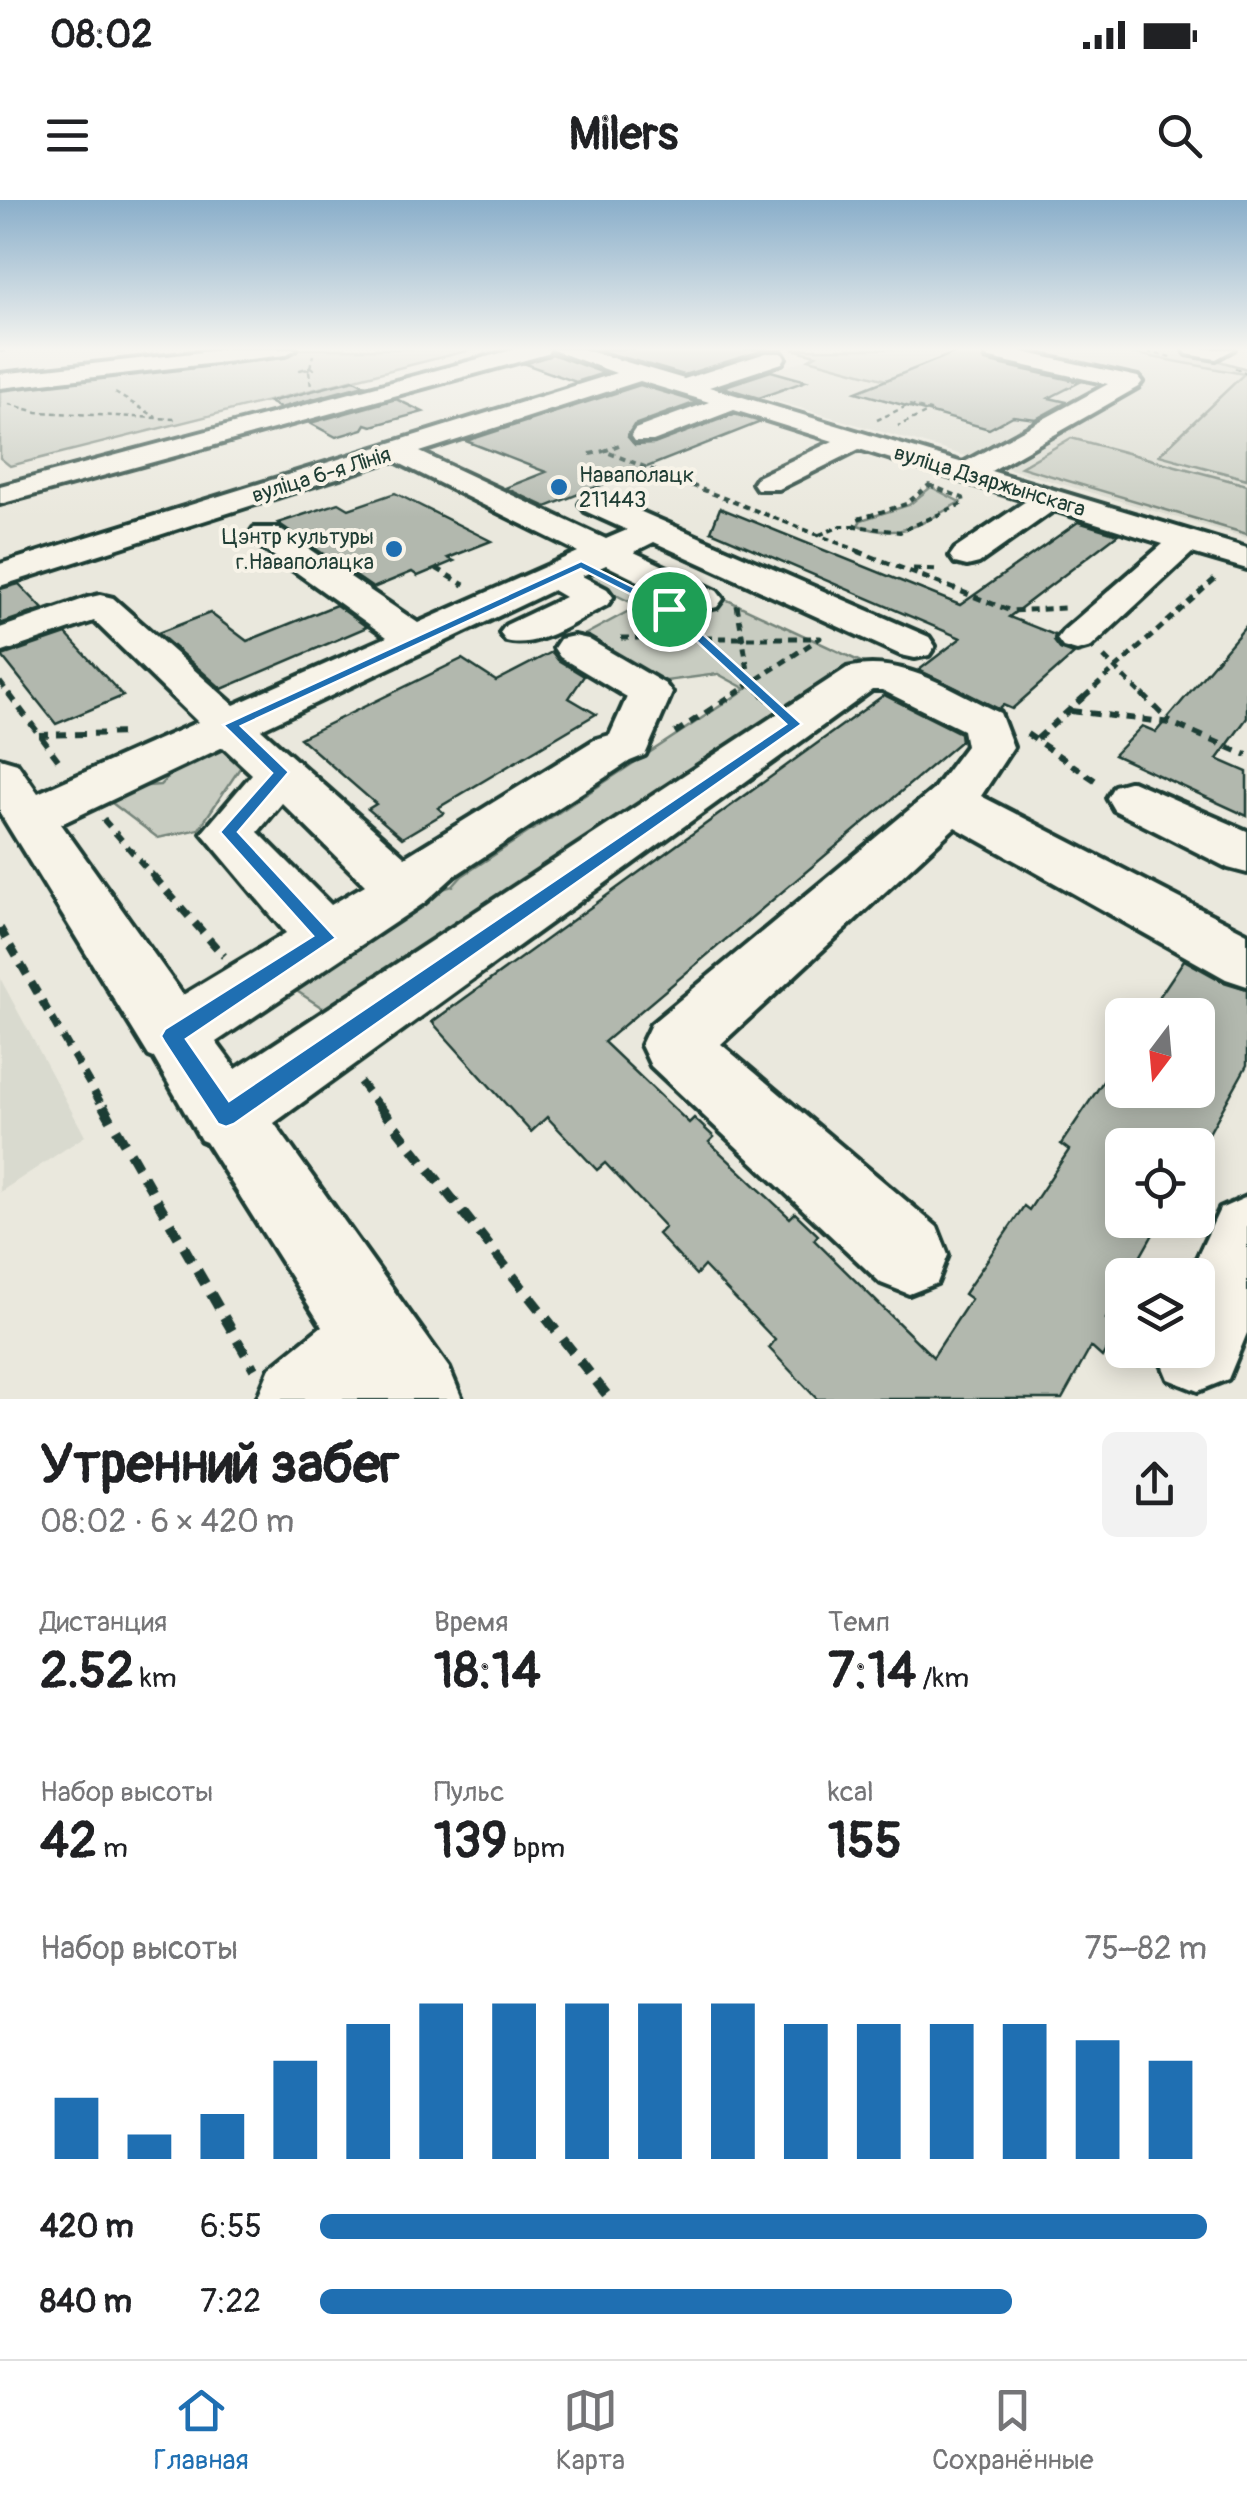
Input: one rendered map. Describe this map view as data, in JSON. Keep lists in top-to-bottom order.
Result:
{
  "streets": {
    "street": ["вуліца 6-я Лінія", "вуліца Дзяржынскага"]
  },
  "places": ["Наваполацк 211443", "Цэнтр культуры г.Наваполацка"],
  "north": "bottom",
  "page": {
    "status": "08:02",
    "header": "Milers",
    "heading": ["Утренний забег", "08:02 · 6 × 420 m"],
    "stats": [
      ["Дистанция", "2.52 km"],
      ["Время", "18:14"],
      ["Темп", "7:14 /km"],
      ["Набор высоты", "42 m"],
      ["Пульс", "139 bpm"],
      ["kcal", "155"]
    ],
    "chart": ["Набор высоты", "75–82 m"],
    "list": [
      {
        "name": "420 m",
        "note": "6:55"
      },
      {
        "name": "840 m",
        "note": "7:22"
      }
    ],
    "tabs": ["Главная", "Карта", "Сохранённые"]
  }
}
